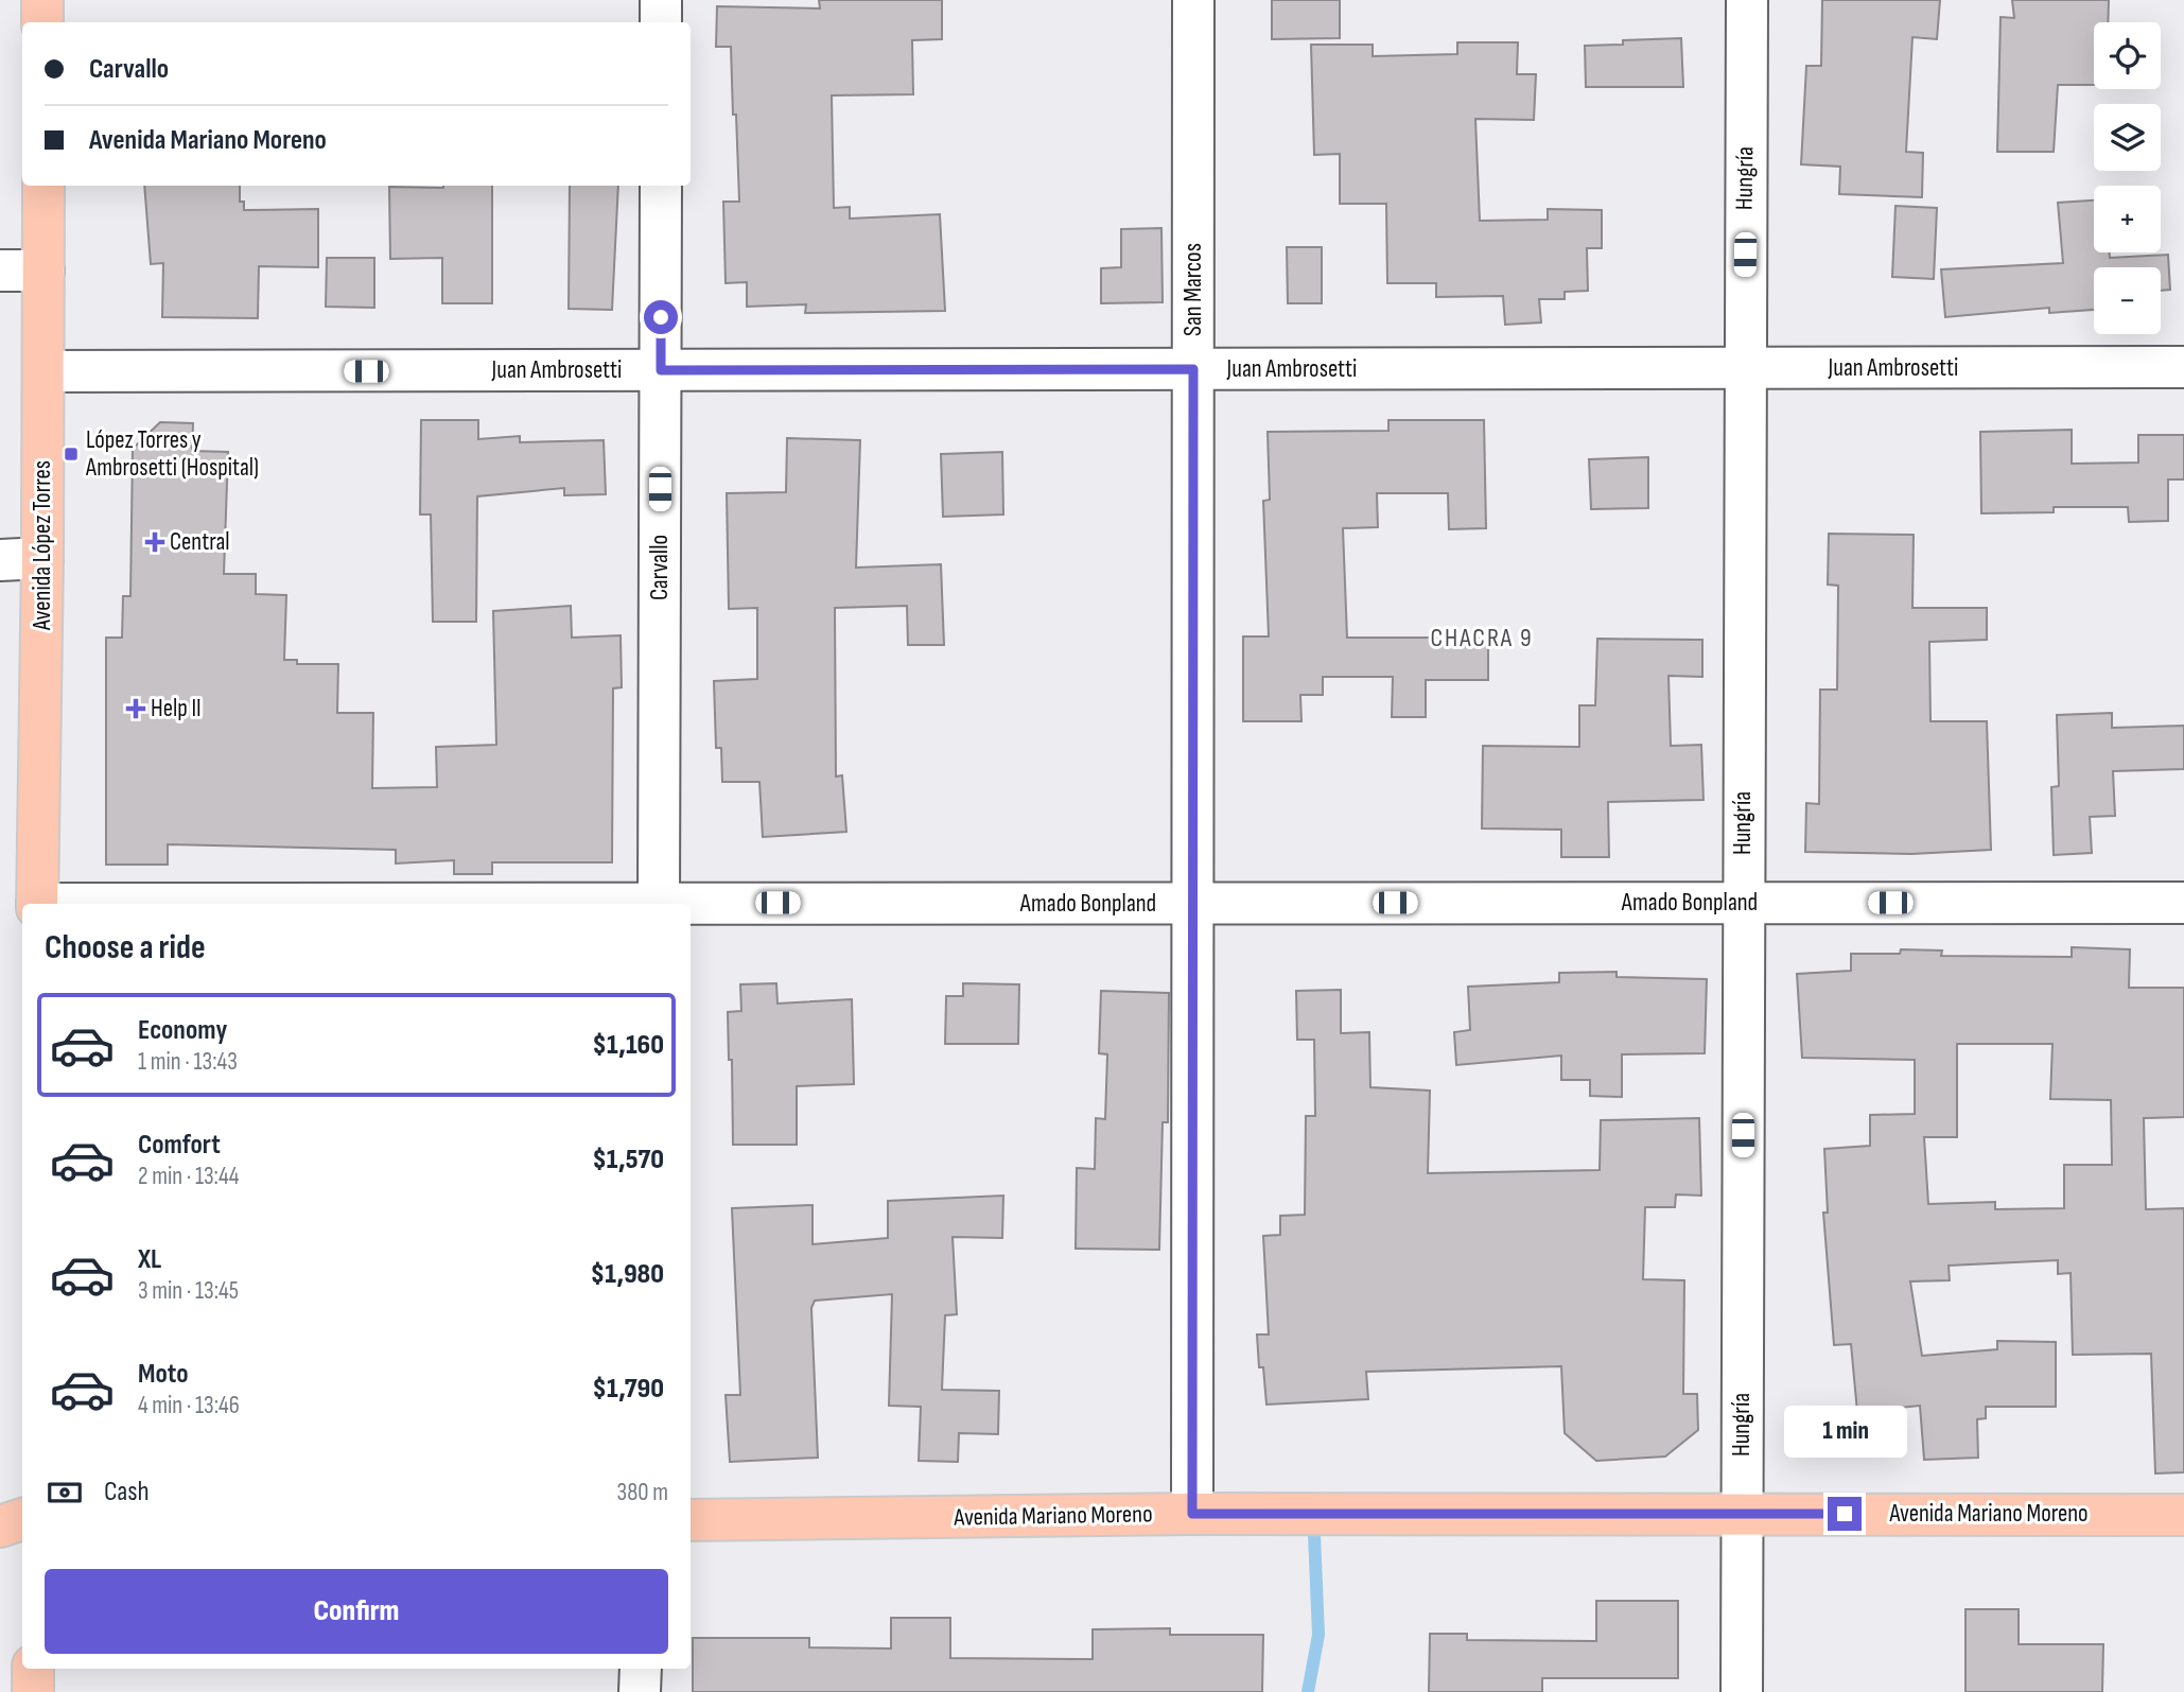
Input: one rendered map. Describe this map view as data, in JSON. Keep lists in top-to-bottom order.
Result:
{
  "streets": {
    "main road": ["Avenida López Torres", "Avenida Mariano Moreno"],
    "street": [
      "Hungría",
      "San Marcos",
      "Juan Ambrosetti",
      "Carvallo",
      "Amado Bonpland"
    ]
  },
  "crossings": [
    ["Hungría", "Juan Ambrosetti"],
    ["Hungría", "Amado Bonpland"],
    ["Hungría", "Avenida Mariano Moreno"],
    ["San Marcos", "Juan Ambrosetti"],
    ["San Marcos", "Amado Bonpland"],
    ["San Marcos", "Avenida Mariano Moreno"],
    ["Juan Ambrosetti", "Avenida López Torres"],
    ["Juan Ambrosetti", "Carvallo"]
  ],
  "districts": ["CHACRA 9"],
  "places": {
    "transit": ["López Torres y Ambrosetti (Hospital)"],
    "health": ["Central", "Help II"]
  },
  "page": {
    "map_buttons": ["+", "−"],
    "banner": ["Carvallo", "Avenida Mariano Moreno"],
    "heading": "Choose a ride",
    "list": [
      {
        "name": "Economy",
        "note": "1 min · 13:43",
        "value": "$1,160"
      },
      {
        "name": "Comfort",
        "note": "2 min · 13:44",
        "value": "$1,570"
      },
      {
        "name": "XL",
        "note": "3 min · 13:45",
        "value": "$1,980"
      },
      {
        "name": "Moto",
        "note": "4 min · 13:46",
        "value": "$1,790"
      }
    ],
    "bubble": "1 min",
    "pay": ["Cash", "380 m"],
    "buttons": "Confirm"
  }
}
